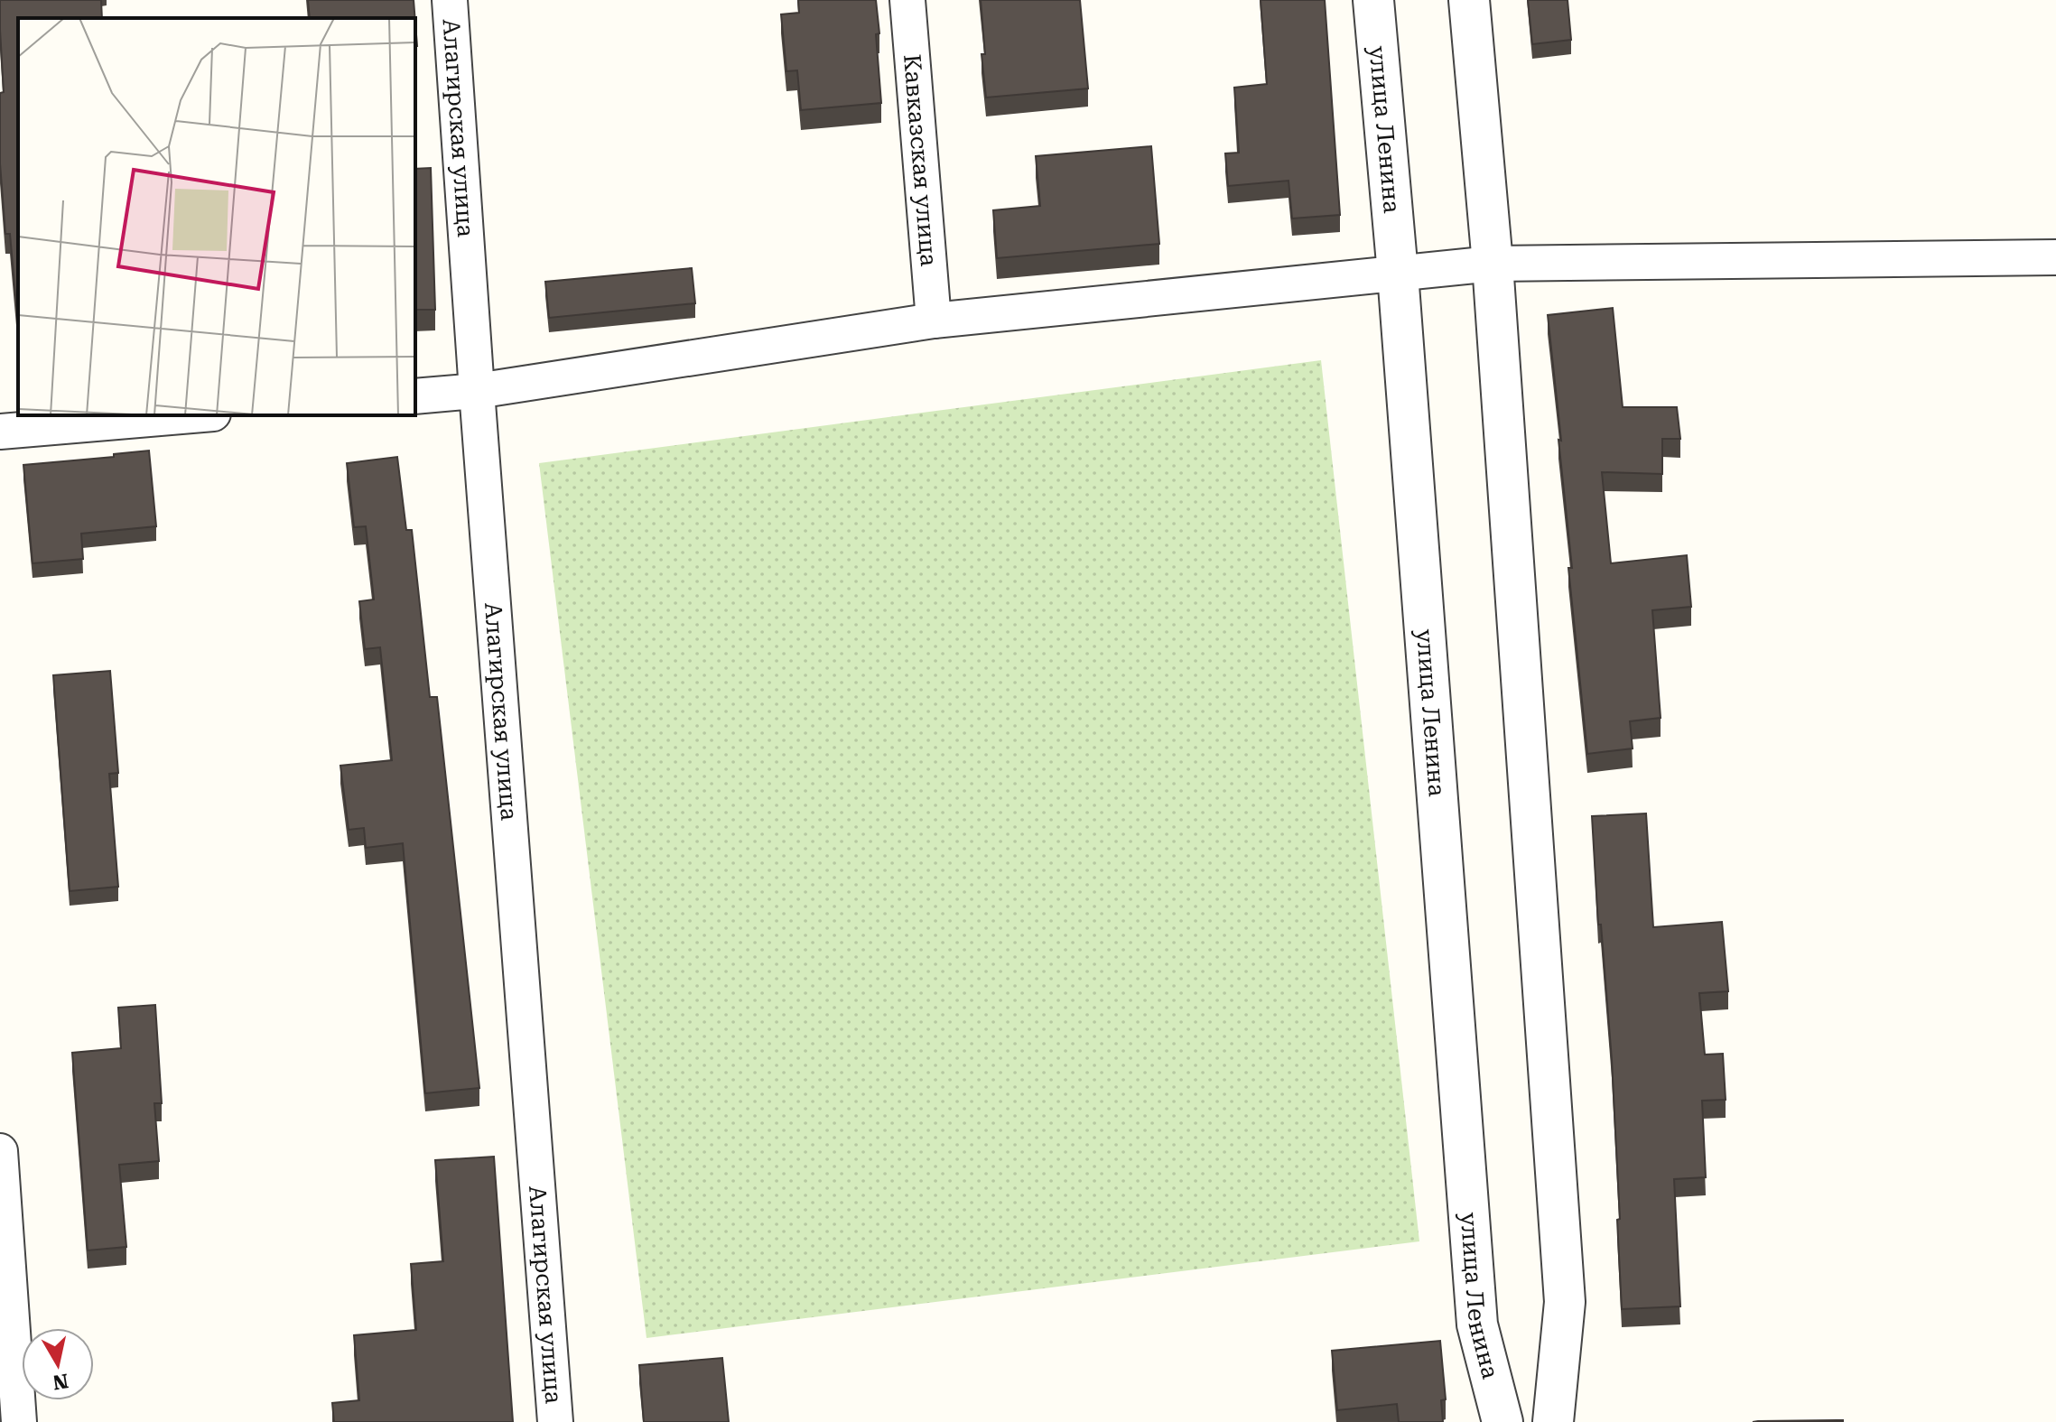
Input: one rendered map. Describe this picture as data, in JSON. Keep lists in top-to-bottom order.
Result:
{
  "streets": {
    "street": ["Алагирская улица", "улица Ленина", "Кавказская улица"]
  },
  "north": "bottom"
}
